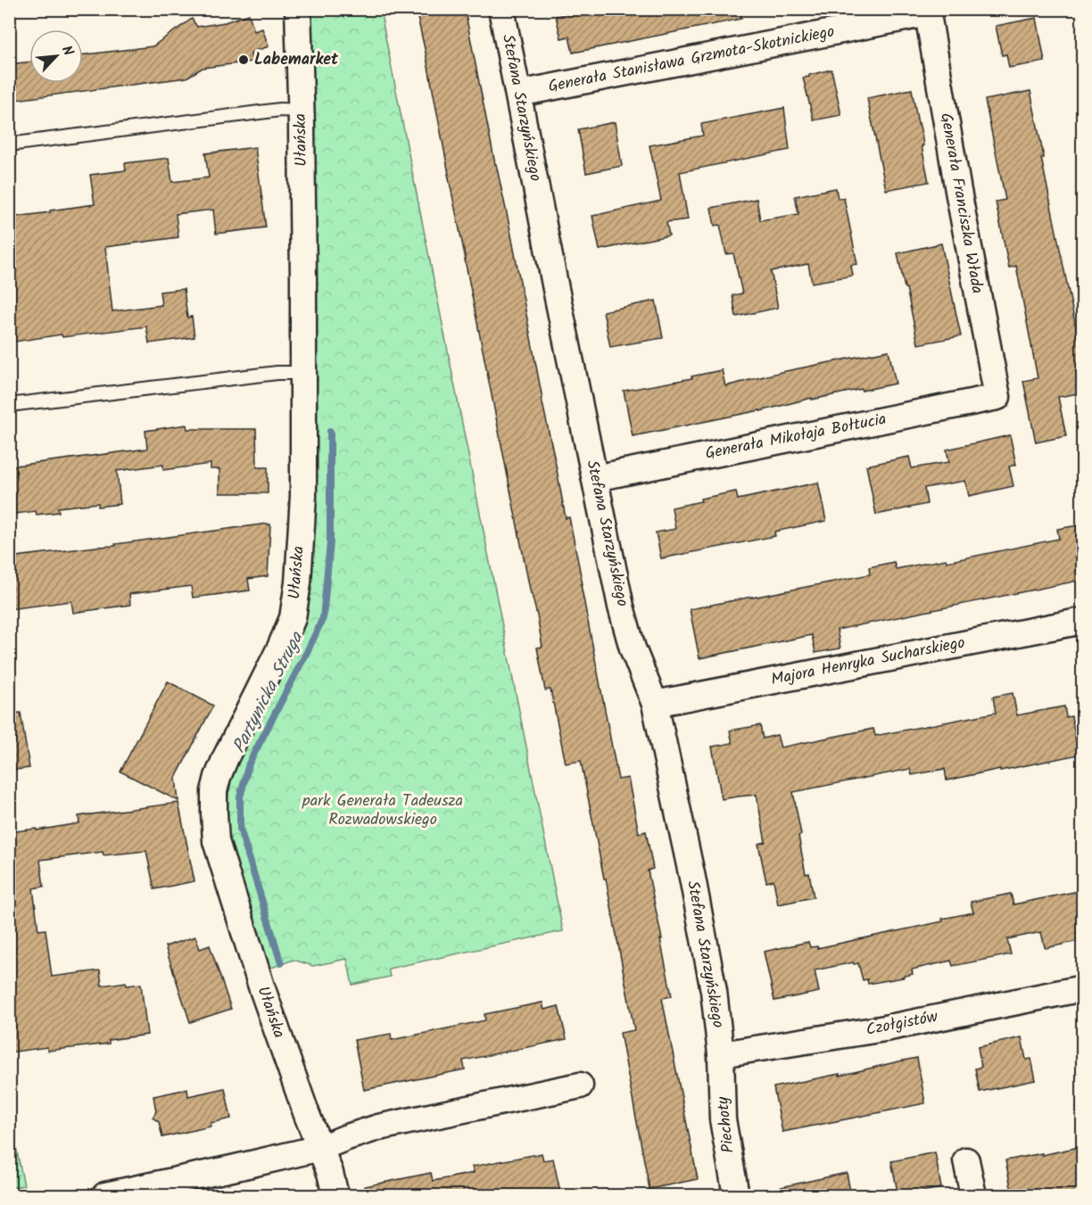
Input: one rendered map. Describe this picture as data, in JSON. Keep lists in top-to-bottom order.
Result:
{
  "streets": {
    "street": [
      "Generała Stanisława Grzmota-Skotnickiego",
      "Stefana Starzyńskiego",
      "Ułańska",
      "Generała Franciszka Włada",
      "Generała Mikołaja Bołtucia",
      "Majora Henryka Sucharskiego",
      "Czołgistów",
      "Piechoty"
    ]
  },
  "crossings": [
    ["Generała Stanisława Grzmota-Skotnickiego", "Stefana Starzyńskiego"],
    ["Generała Stanisława Grzmota-Skotnickiego", "Generała Franciszka Włada"],
    ["Stefana Starzyńskiego", "Generała Mikołaja Bołtucia"],
    ["Stefana Starzyńskiego", "Majora Henryka Sucharskiego"],
    ["Stefana Starzyńskiego", "Czołgistów"],
    ["Stefana Starzyńskiego", "Piechoty"],
    ["Generała Franciszka Włada", "Generała Mikołaja Bołtucia"],
    ["Czołgistów", "Piechoty"]
  ],
  "water": ["Partynicka Struga"],
  "parks": ["park Generała Tadeusza Rozwadowskiego"],
  "places": ["Labemarket"],
  "north": "top right"
}
